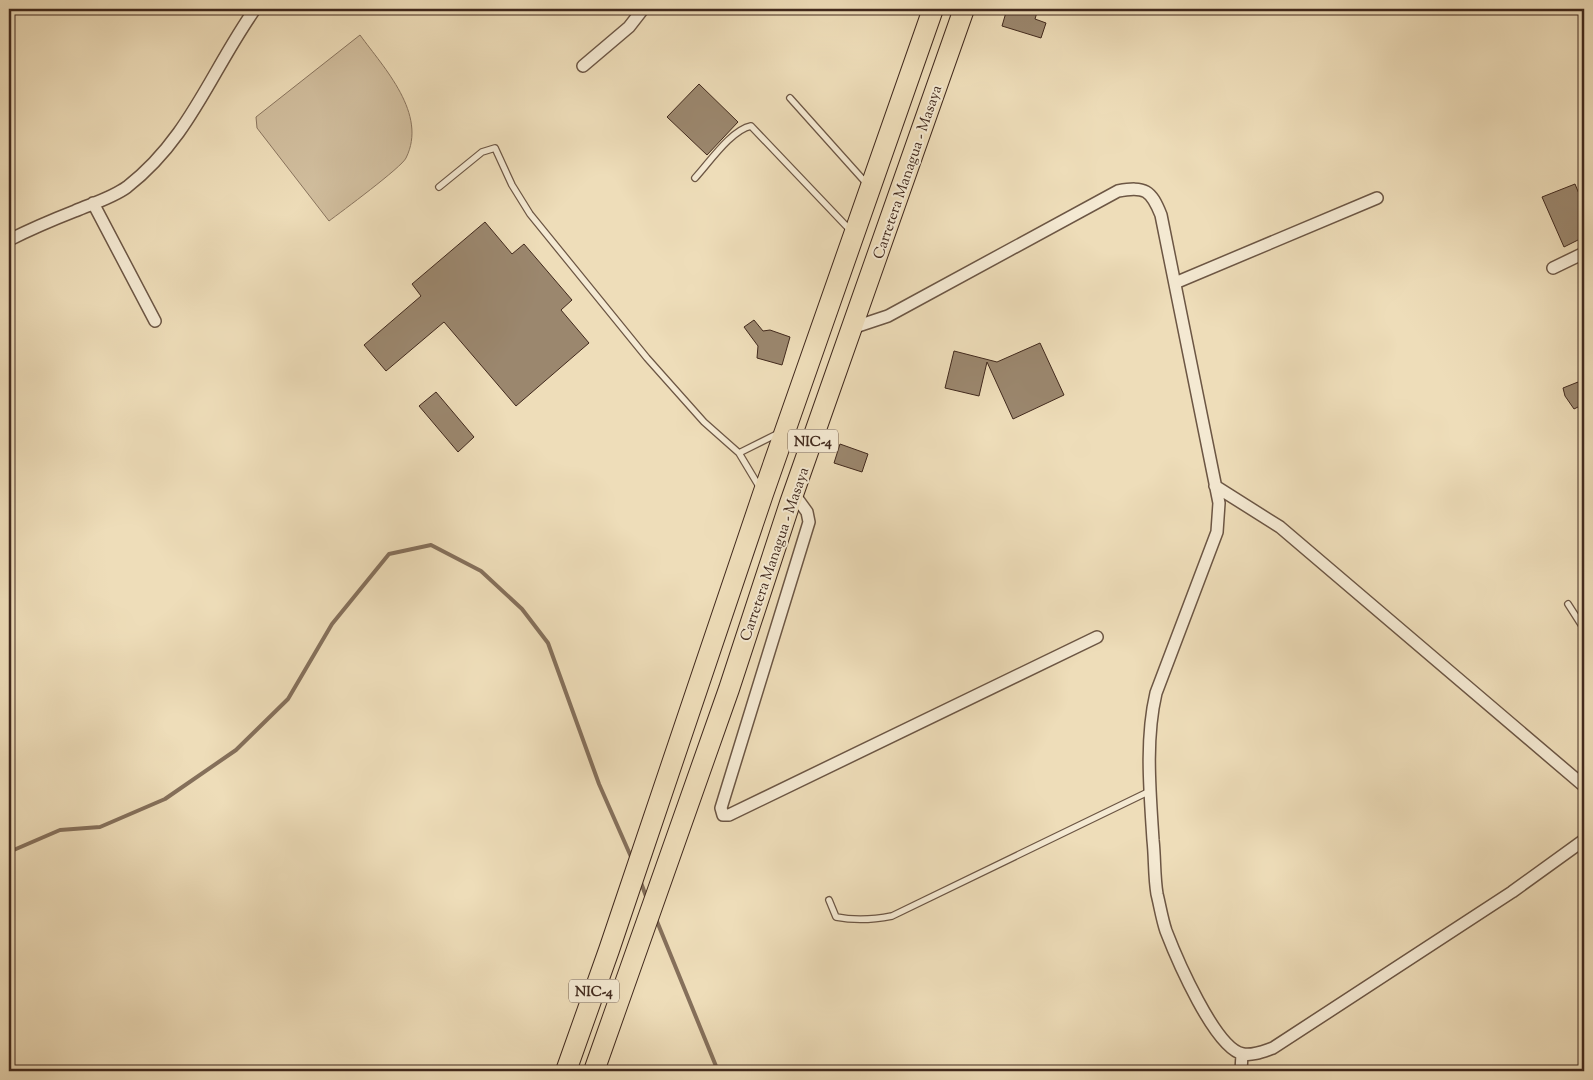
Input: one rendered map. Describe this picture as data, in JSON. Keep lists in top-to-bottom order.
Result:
{
  "streets": {
    "highway": ["Carretera Managua - Masaya", "NIC-4"]
  }
}
